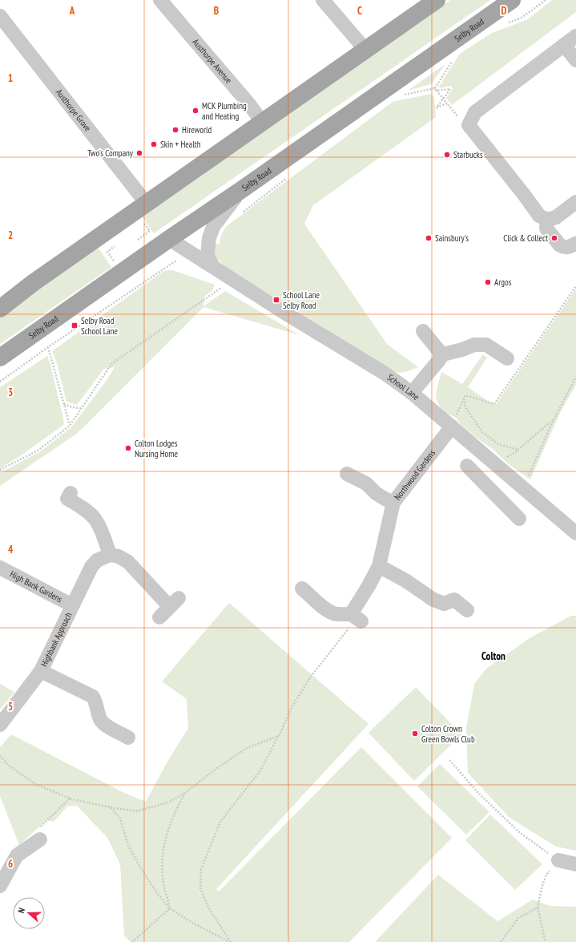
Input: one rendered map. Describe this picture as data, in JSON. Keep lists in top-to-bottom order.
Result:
{
  "streets": {
    "main road": ["Selby Road"],
    "street": [
      "Austhorpe Avenue",
      "Austhorpe Grove",
      "School Lane",
      "Northwood Gardens",
      "High Bank Gardens",
      "Highbank Approach"
    ]
  },
  "crossings": [
    ["Selby Road", "School Lane"],
    ["School Lane", "Northwood Gardens"],
    ["High Bank Gardens", "Highbank Approach"]
  ],
  "districts": ["Colton"],
  "places": {
    "other": [
      "MCK Plumbing and Heating",
      "Hireworld",
      "Skin + Health",
      "Two's Company",
      "Starbucks",
      "Sainsbury's",
      "Click & Collect",
      "Argos",
      "Colton Lodges Nursing Home",
      "Colton Crown Green Bowls Club"
    ],
    "transit": ["School Lane Selby Road", "Selby Road School Lane"]
  },
  "north": "left",
  "grid": {
    "columns": [
      "A",
      "B",
      "C",
      "D"
    ],
    "rows": [
      "1",
      "2",
      "3",
      "4",
      "5",
      "6"
    ]
  }
}
